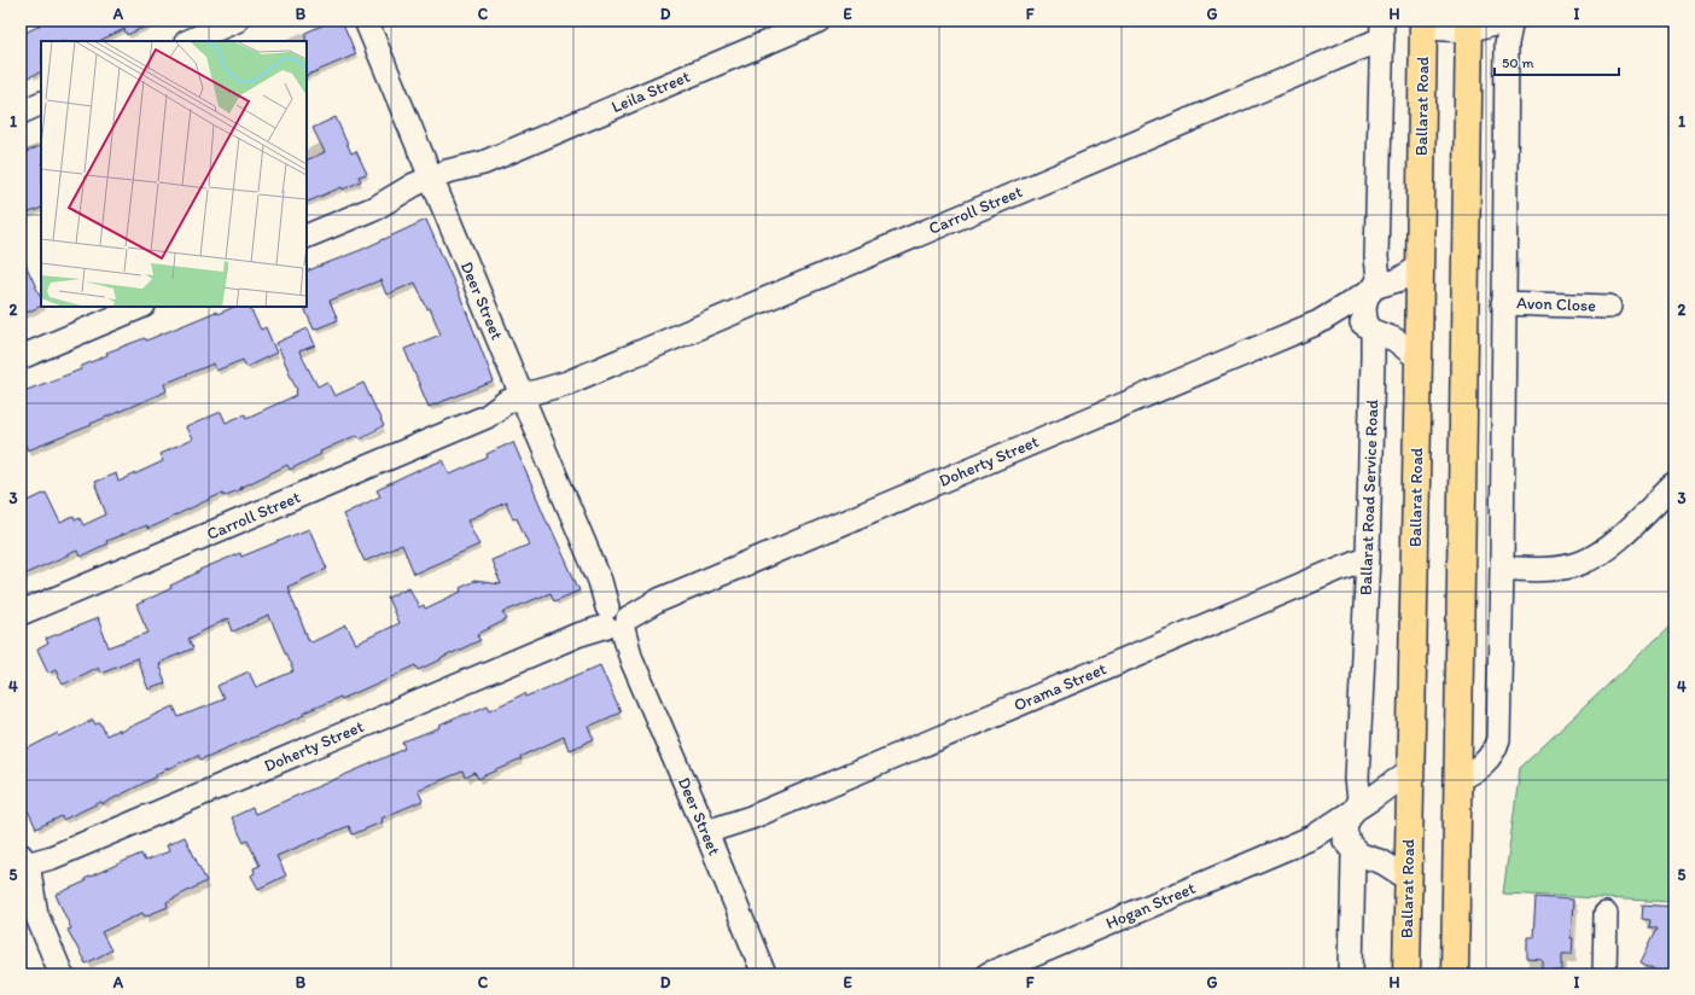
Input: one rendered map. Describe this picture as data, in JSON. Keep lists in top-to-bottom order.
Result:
{
  "streets": {
    "highway": ["Ballarat Road"],
    "street": [
      "Leila Street",
      "Carroll Street",
      "Deer Street",
      "Avon Close",
      "Doherty Street",
      "Ballarat Road Service Road",
      "Orama Street",
      "Hogan Street"
    ]
  },
  "crossings": [
    ["Leila Street", "Deer Street"],
    ["Ballarat Road", "Doherty Street"],
    ["Ballarat Road", "Hogan Street"],
    ["Carroll Street", "Deer Street"],
    ["Carroll Street", "Ballarat Road Service Road"],
    ["Deer Street", "Doherty Street"],
    ["Deer Street", "Orama Street"],
    ["Doherty Street", "Ballarat Road Service Road"],
    ["Ballarat Road Service Road", "Orama Street"],
    ["Ballarat Road Service Road", "Hogan Street"]
  ],
  "scale_bar": "50 m",
  "grid": {
    "columns": [
      "A",
      "B",
      "C",
      "D",
      "E",
      "F",
      "G",
      "H",
      "I"
    ],
    "rows": [
      "1",
      "2",
      "3",
      "4",
      "5"
    ]
  }
}
